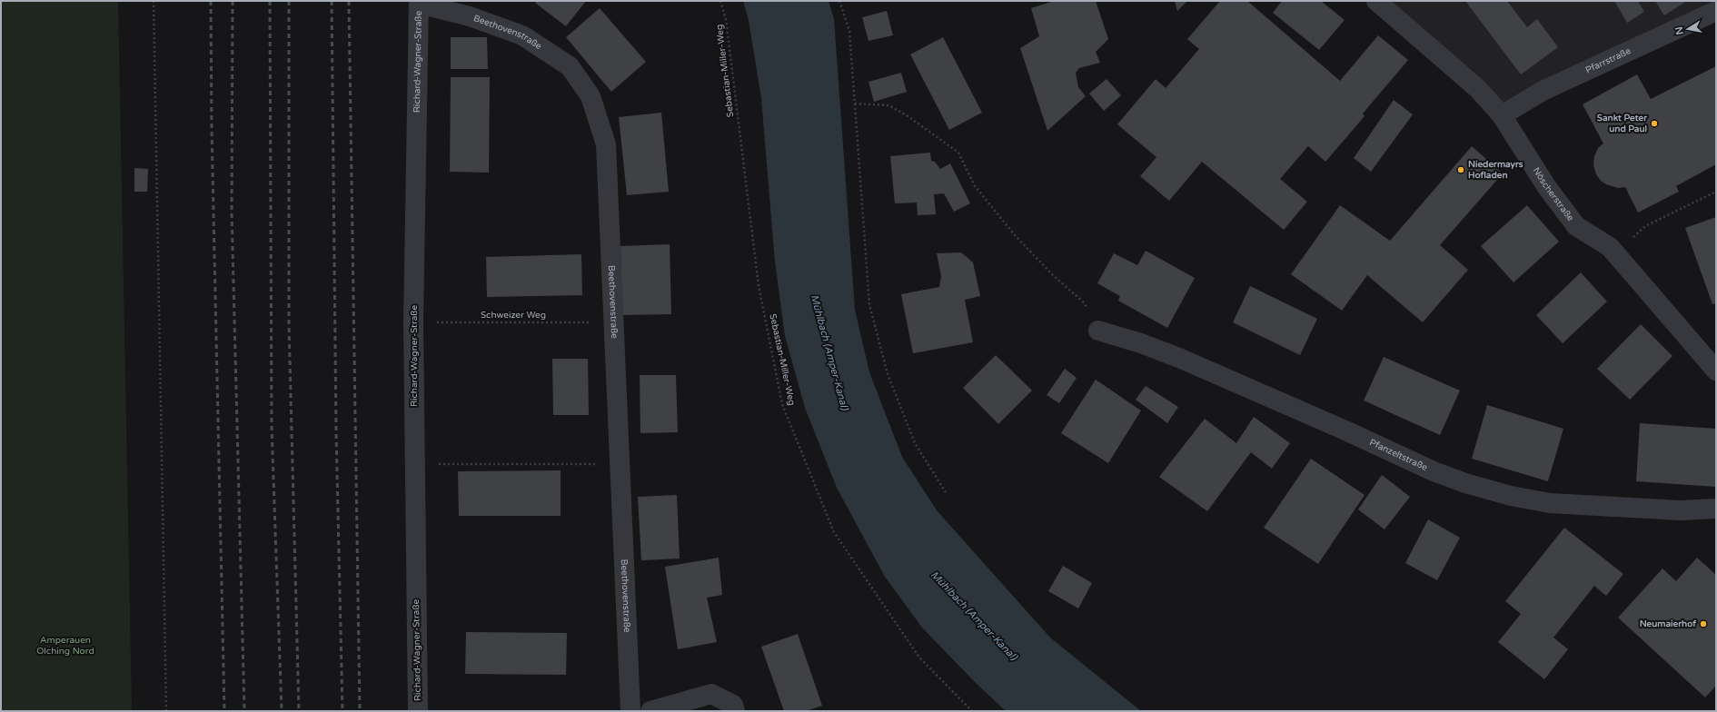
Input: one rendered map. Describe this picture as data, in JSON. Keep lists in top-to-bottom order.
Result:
{
  "streets": {
    "street": [
      "Beethovenstraße",
      "Richard-Wagner-Straße",
      "Pfarrstraße",
      "Nöscherstraße",
      "Pfanzeltstraße"
    ],
    "path": ["Sebastian-Miller-Weg", "Schweizer Weg"]
  },
  "crossings": [
    ["Beethovenstraße", "Richard-Wagner-Straße"],
    ["Beethovenstraße", "Schweizer Weg"],
    ["Richard-Wagner-Straße", "Schweizer Weg"],
    ["Pfarrstraße", "Nöscherstraße"]
  ],
  "water": ["Mühlbach (Amper-Kanal)"],
  "parks": ["Amperauen Olching Nord"],
  "places": ["Sankt Peter und Paul", "Niedermayrs Hofladen", "Neumaierhof"],
  "north": "left"
}
